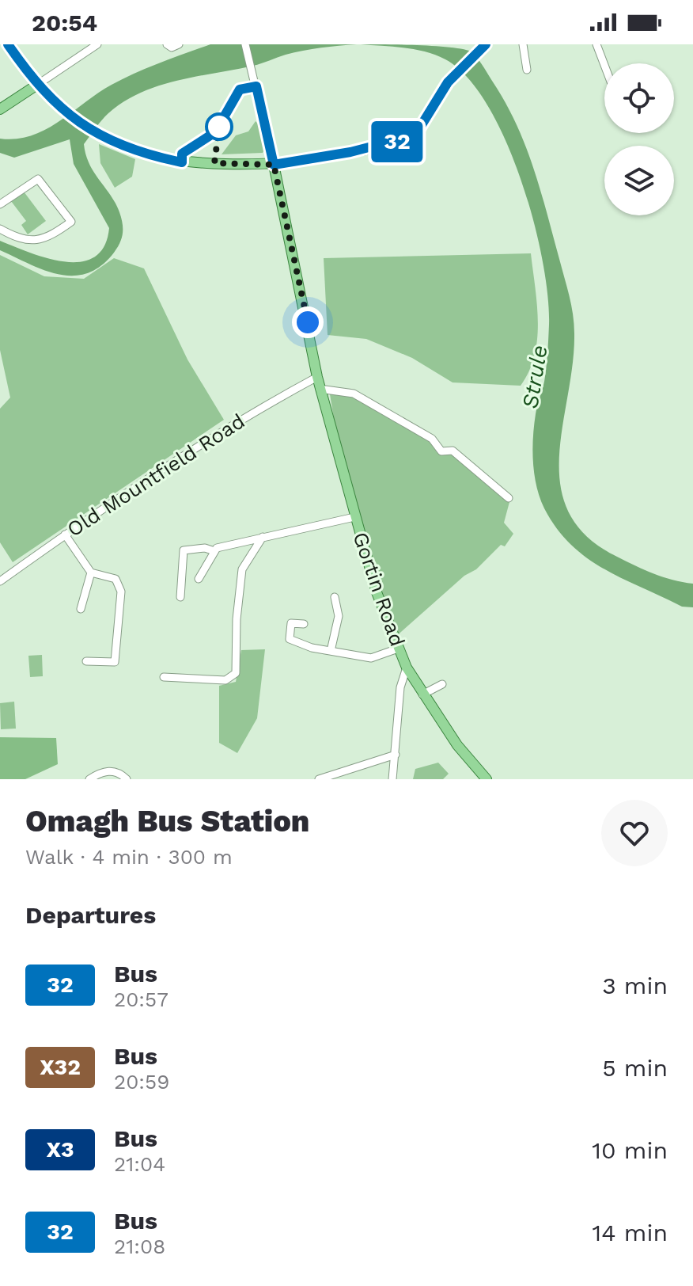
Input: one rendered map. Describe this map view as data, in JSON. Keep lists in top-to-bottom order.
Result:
{
  "streets": {
    "main road": ["Gortin Road"],
    "street": ["Old Mountfield Road"]
  },
  "crossings": [
    ["Old Mountfield Road", "Gortin Road"]
  ],
  "water": ["Strule"],
  "lines": ["bus line 32"],
  "page": {
    "status": "20:54",
    "on_map": "32",
    "heading": [
      ["Omagh Bus Station", "Walk · 4 min · 300 m"],
      "Departures"
    ],
    "list": [
      {
        "mark": "32",
        "name": "Bus",
        "note": "20:57",
        "value": "3 min"
      },
      {
        "mark": "X32",
        "name": "Bus",
        "note": "20:59",
        "value": "5 min"
      },
      {
        "mark": "X3",
        "name": "Bus",
        "note": "21:04",
        "value": "10 min"
      },
      {
        "mark": "32",
        "name": "Bus",
        "note": "21:08",
        "value": "14 min"
      }
    ]
  }
}
